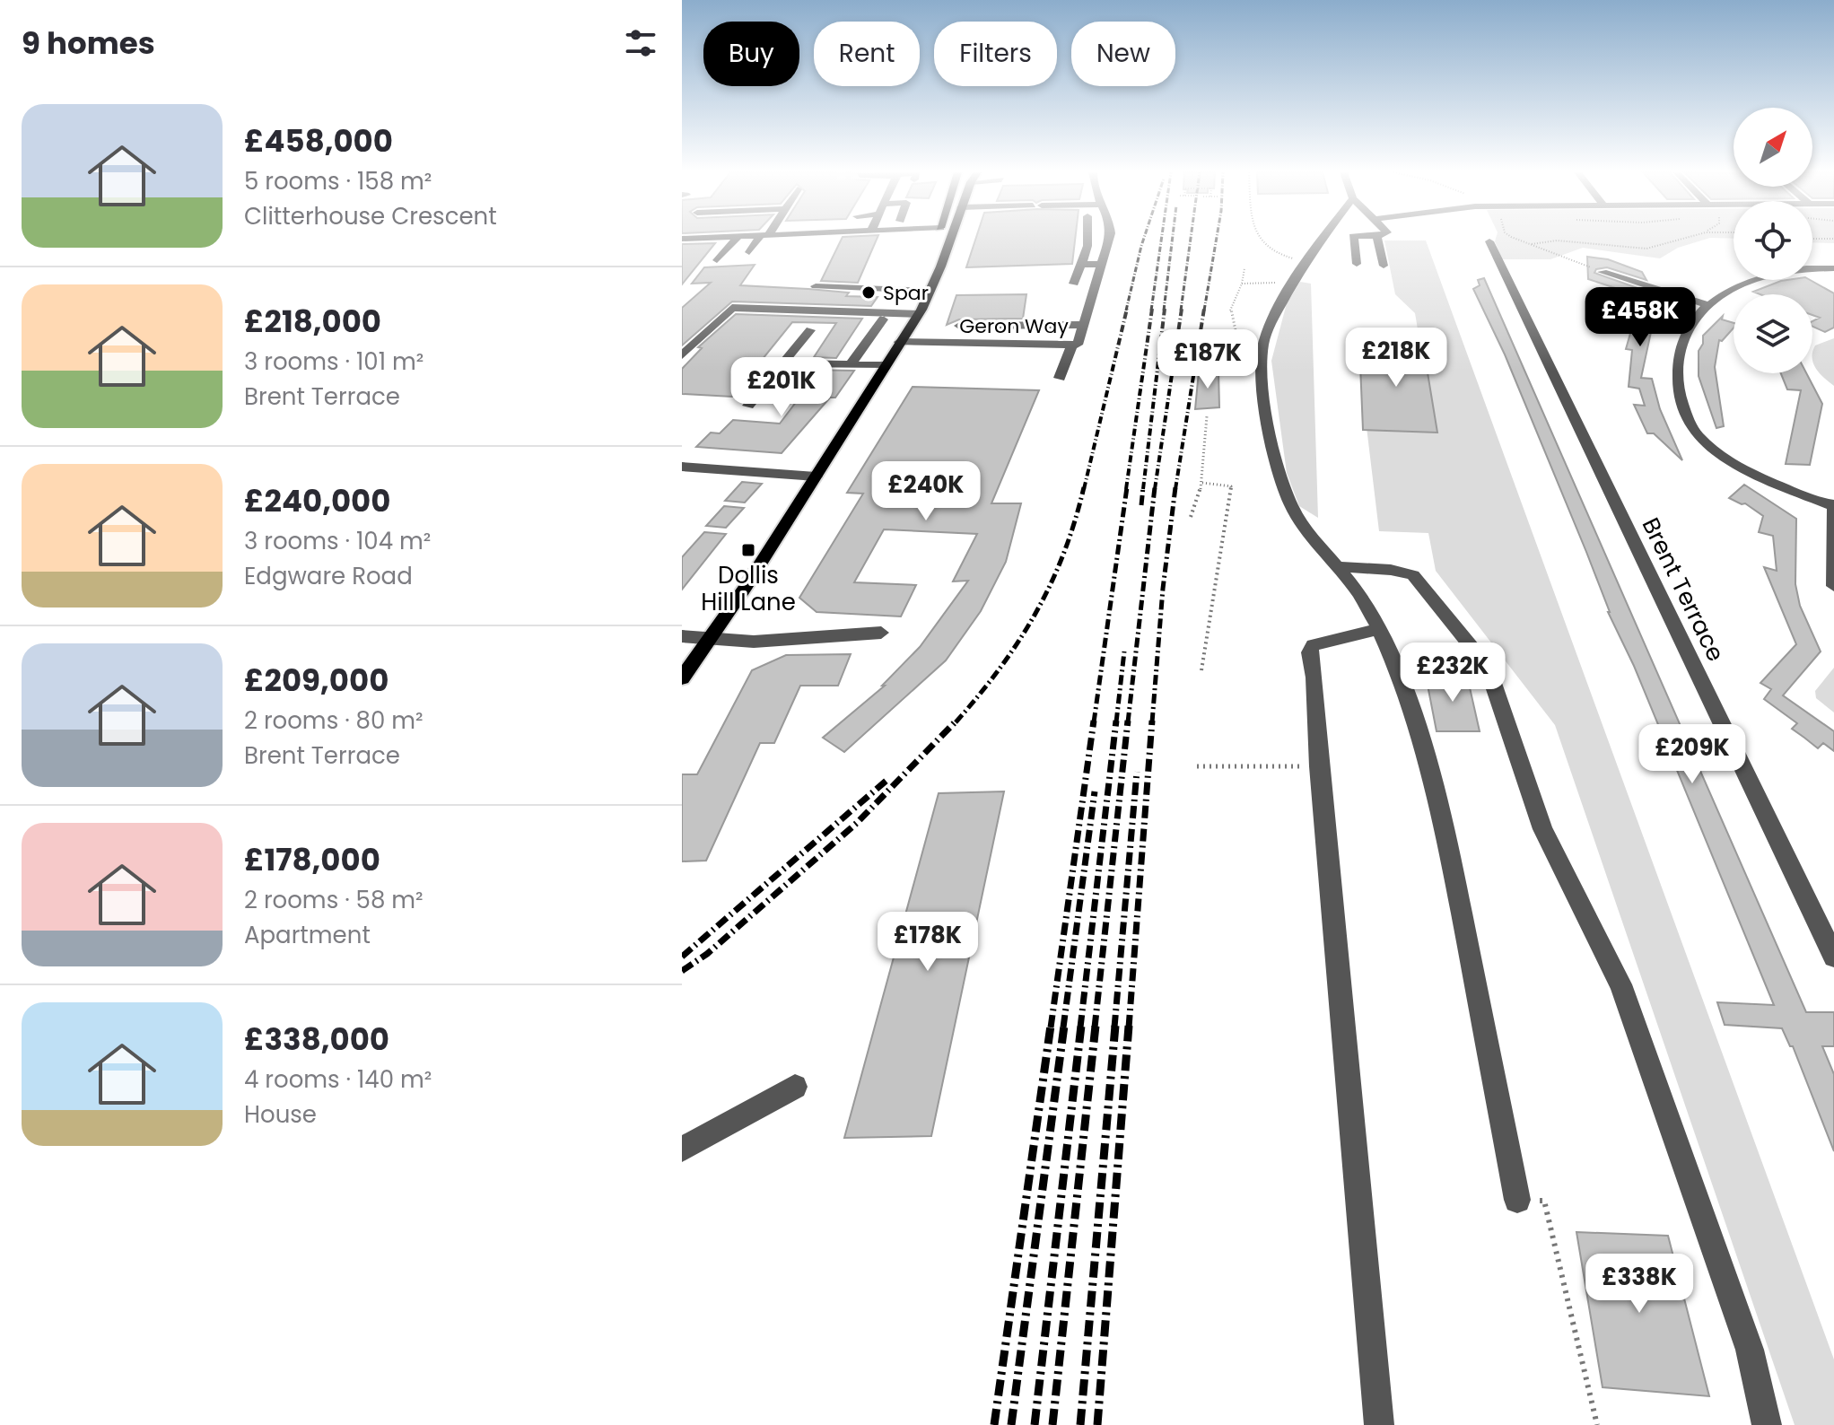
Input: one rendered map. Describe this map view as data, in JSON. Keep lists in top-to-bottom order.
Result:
{
  "streets": {
    "street": ["Geron Way", "Brent Terrace"]
  },
  "places": {
    "other": ["Spar"],
    "transit": ["Dollis Hill Lane"]
  },
  "north": "top right",
  "page": {
    "heading": "9 homes",
    "chip": [
      "Buy",
      "Rent",
      "Filters",
      "New"
    ],
    "list": [
      {
        "name": "£458,000",
        "note": "5 rooms · 158 m² · Clitterhouse Crescent"
      },
      {
        "name": "£218,000",
        "note": "3 rooms · 101 m² · Brent Terrace"
      },
      {
        "name": "£240,000",
        "note": "3 rooms · 104 m² · Edgware Road"
      },
      {
        "name": "£209,000",
        "note": "2 rooms · 80 m² · Brent Terrace"
      },
      {
        "name": "£178,000",
        "note": "2 rooms · 58 m² · Apartment"
      },
      {
        "name": "£338,000",
        "note": "4 rooms · 140 m² · House"
      }
    ],
    "price": [
      "£458K",
      "£218K",
      "£187K",
      "£201K",
      "£240K",
      "£232K",
      "£209K",
      "£178K",
      "£338K"
    ]
  }
}
